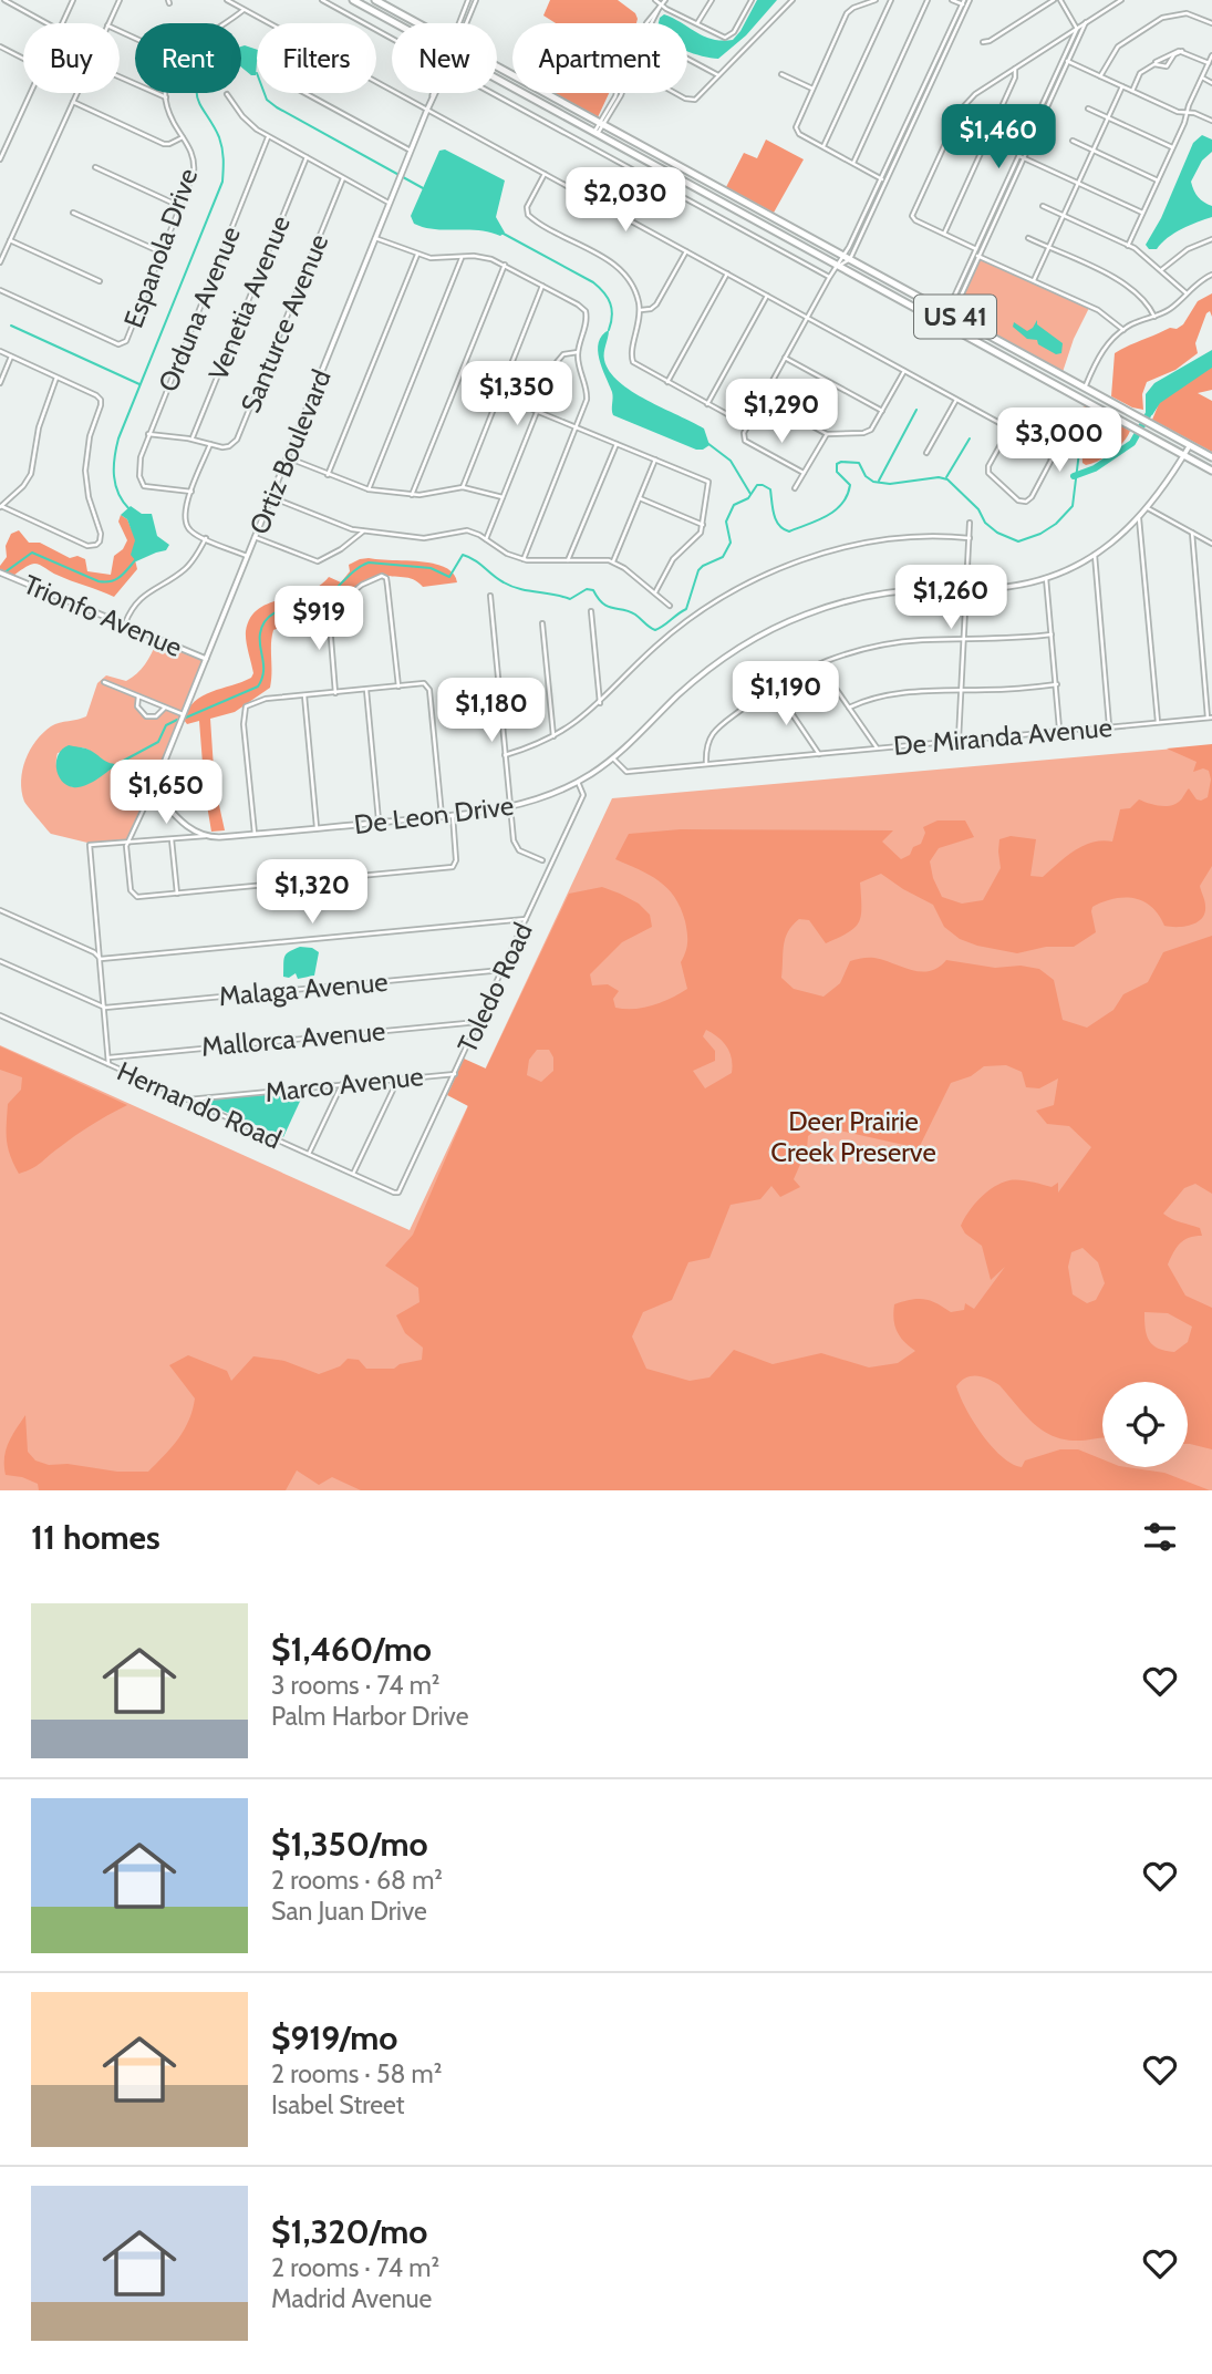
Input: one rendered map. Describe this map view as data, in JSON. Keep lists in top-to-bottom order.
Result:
{
  "streets": {
    "main road": ["US 41"],
    "street": [
      "Espanola Drive",
      "Venetia Avenue",
      "Orduna Avenue",
      "Santurce Avenue",
      "Ortiz Boulevard",
      "Trionfo Avenue",
      "De Miranda Avenue",
      "De Leon Drive",
      "Toledo Road",
      "Malaga Avenue",
      "Mallorca Avenue",
      "Marco Avenue",
      "Hernando Road"
    ]
  },
  "crossings": [
    ["US 41", "De Leon Drive"],
    ["Ortiz Boulevard", "Trionfo Avenue"],
    ["Ortiz Boulevard", "De Leon Drive"],
    ["De Miranda Avenue", "De Leon Drive"],
    ["De Leon Drive", "Toledo Road"],
    ["Toledo Road", "Malaga Avenue"],
    ["Toledo Road", "Mallorca Avenue"],
    ["Toledo Road", "Marco Avenue"],
    ["Toledo Road", "Hernando Road"],
    ["Marco Avenue", "Hernando Road"]
  ],
  "parks": ["Deer Prairie Creek Preserve"],
  "page": {
    "chip": [
      "Buy",
      "Rent",
      "Filters",
      "New",
      "Apartment"
    ],
    "price": [
      "$1,460",
      "$2,030",
      "$1,350",
      "$1,290",
      "$3,000",
      "$1,260",
      "$919",
      "$1,190",
      "$1,180",
      "$1,650",
      "$1,320"
    ],
    "heading": "11 homes",
    "list": [
      {
        "name": "$1,460/mo",
        "note": "3 rooms · 74 m² · Palm Harbor Drive"
      },
      {
        "name": "$1,350/mo",
        "note": "2 rooms · 68 m² · San Juan Drive"
      },
      {
        "name": "$919/mo",
        "note": "2 rooms · 58 m² · Isabel Street"
      },
      {
        "name": "$1,320/mo",
        "note": "2 rooms · 74 m² · Madrid Avenue"
      }
    ]
  }
}
